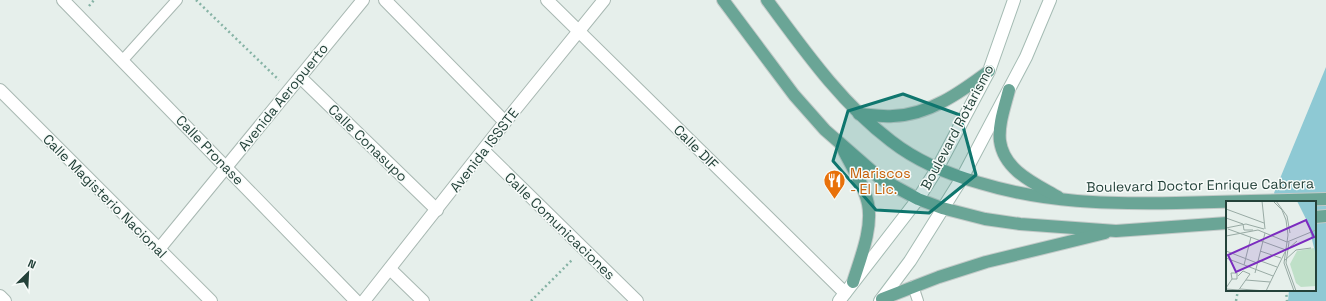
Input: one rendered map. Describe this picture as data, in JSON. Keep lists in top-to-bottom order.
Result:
{
  "streets": {
    "main road": ["Boulevard Doctor Enrique Cabrera"],
    "street": [
      "Avenida Aeropuerto",
      "Boulevard Rotarismo",
      "Calle Conasupo",
      "Calle DIF",
      "Calle Pronase",
      "Avenida ISSSTE",
      "Calle Magisterio Nacional",
      "Calle Comunicaciones"
    ]
  },
  "crossings": [
    ["Avenida Aeropuerto", "Calle Conasupo"],
    ["Avenida Aeropuerto", "Calle Pronase"],
    ["Avenida Aeropuerto", "Calle Magisterio Nacional"],
    ["Boulevard Rotarismo", "Calle DIF"],
    ["Boulevard Rotarismo", "Boulevard Doctor Enrique Cabrera"],
    ["Calle Conasupo", "Avenida ISSSTE"],
    ["Calle DIF", "Avenida ISSSTE"],
    ["Avenida ISSSTE", "Calle Comunicaciones"]
  ],
  "places": {
    "restaurant": ["Mariscos - El Lic."]
  },
  "north": "top right"
}
